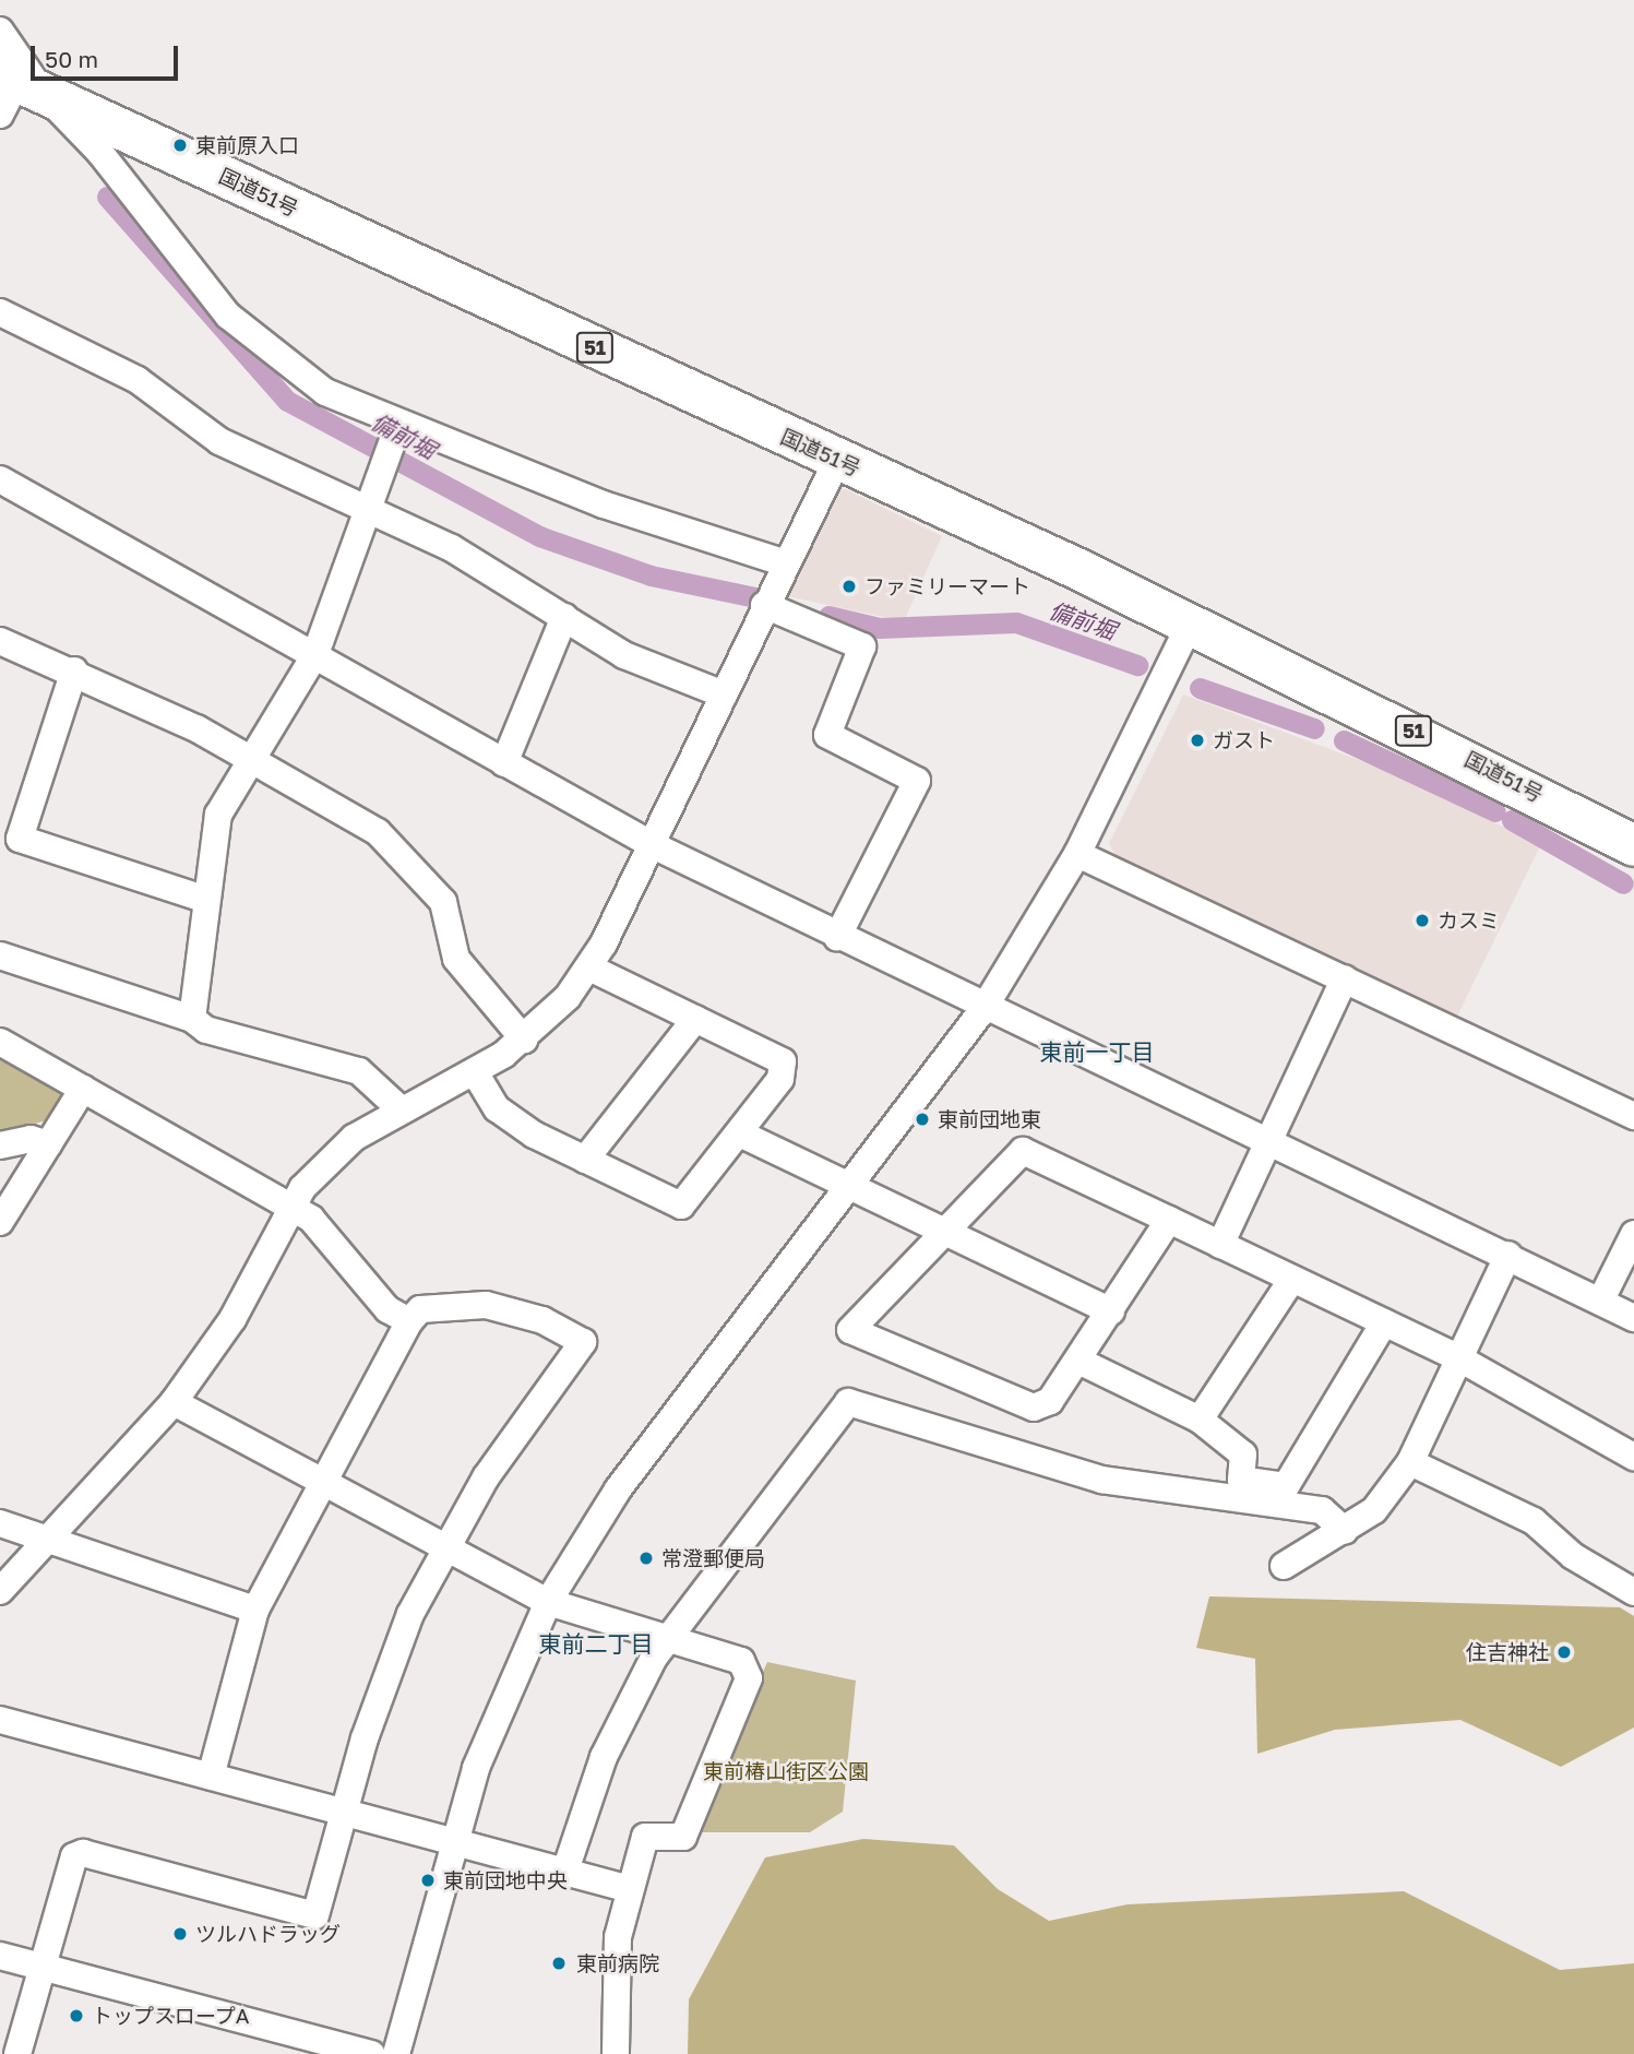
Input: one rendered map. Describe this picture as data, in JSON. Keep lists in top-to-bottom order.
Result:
{
  "streets": {
    "highway": ["国道51号", "51"]
  },
  "districts": ["東前一丁目", "東前二丁目"],
  "water": ["備前堀"],
  "parks": ["東前椿山街区公園"],
  "places": [
    "東前原入口",
    "ファミリーマート",
    "ガスト",
    "カスミ",
    "東前団地東",
    "常澄郵便局",
    "住吉神社",
    "東前団地中央",
    "ツルハドラッグ",
    "東前病院",
    "トップスロープA"
  ],
  "scale_bar": "50 m"
}
